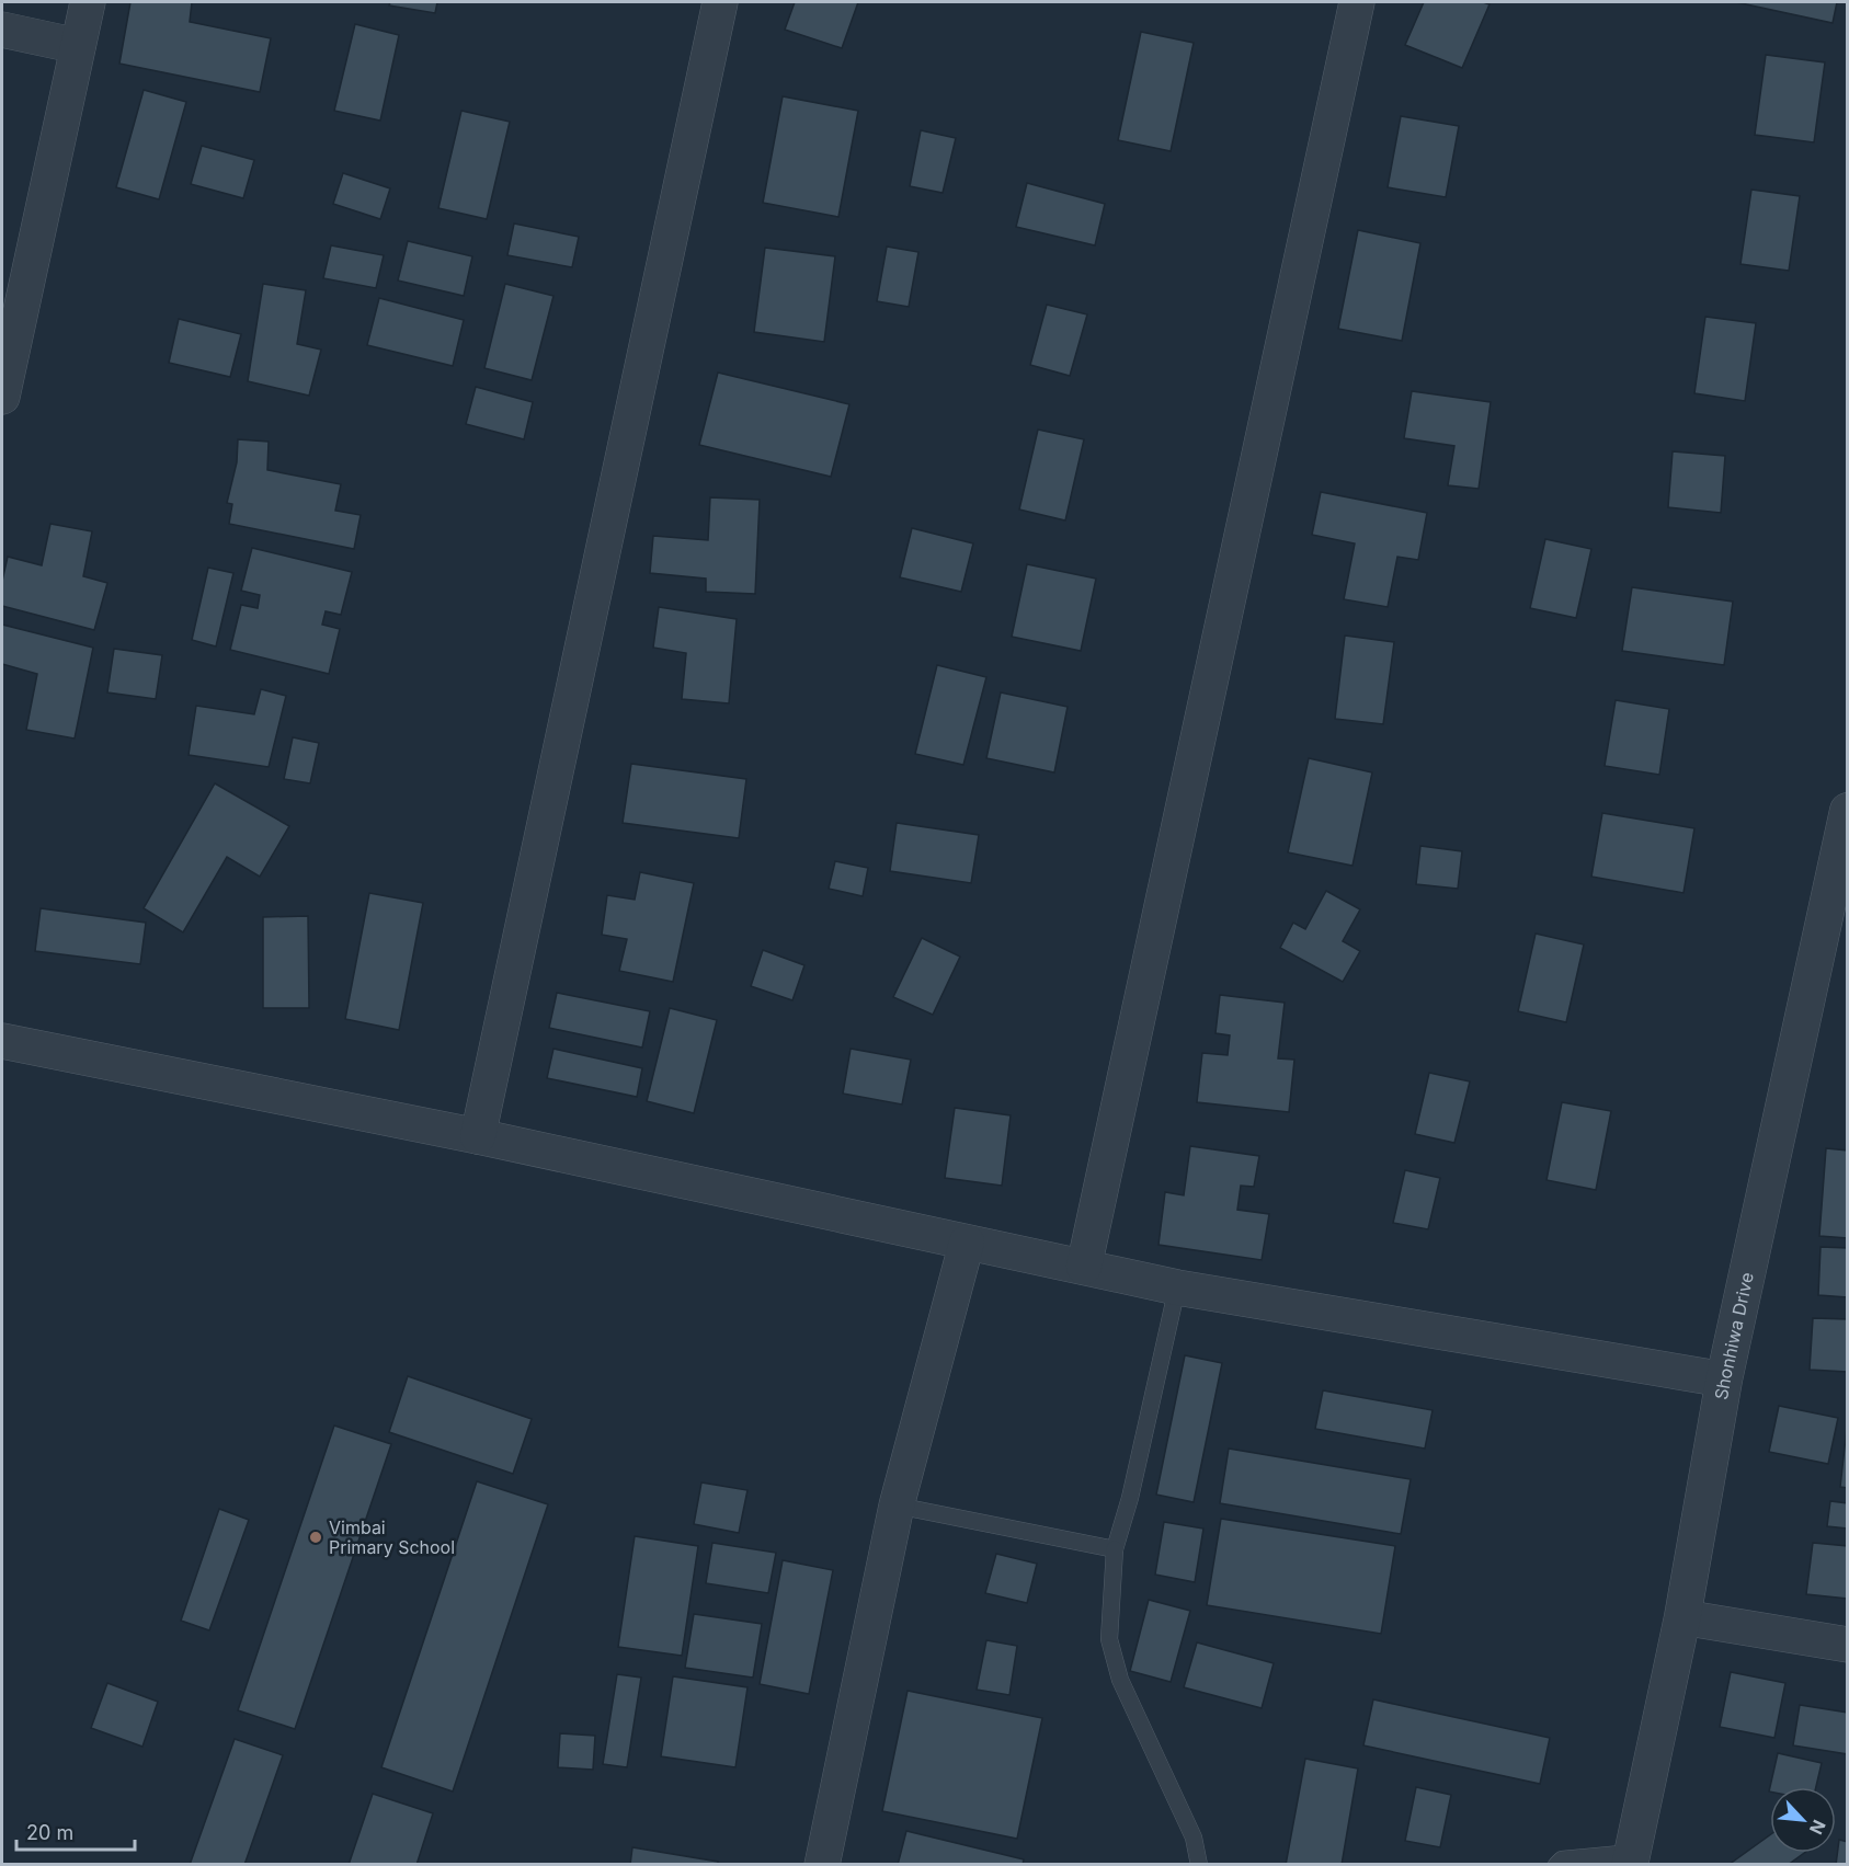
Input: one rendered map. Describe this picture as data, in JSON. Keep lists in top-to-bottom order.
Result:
{
  "streets": {
    "street": ["Shonhiwa Drive"]
  },
  "places": ["Vimbai Primary School"],
  "scale_bar": "20 m",
  "north": "bottom right"
}
